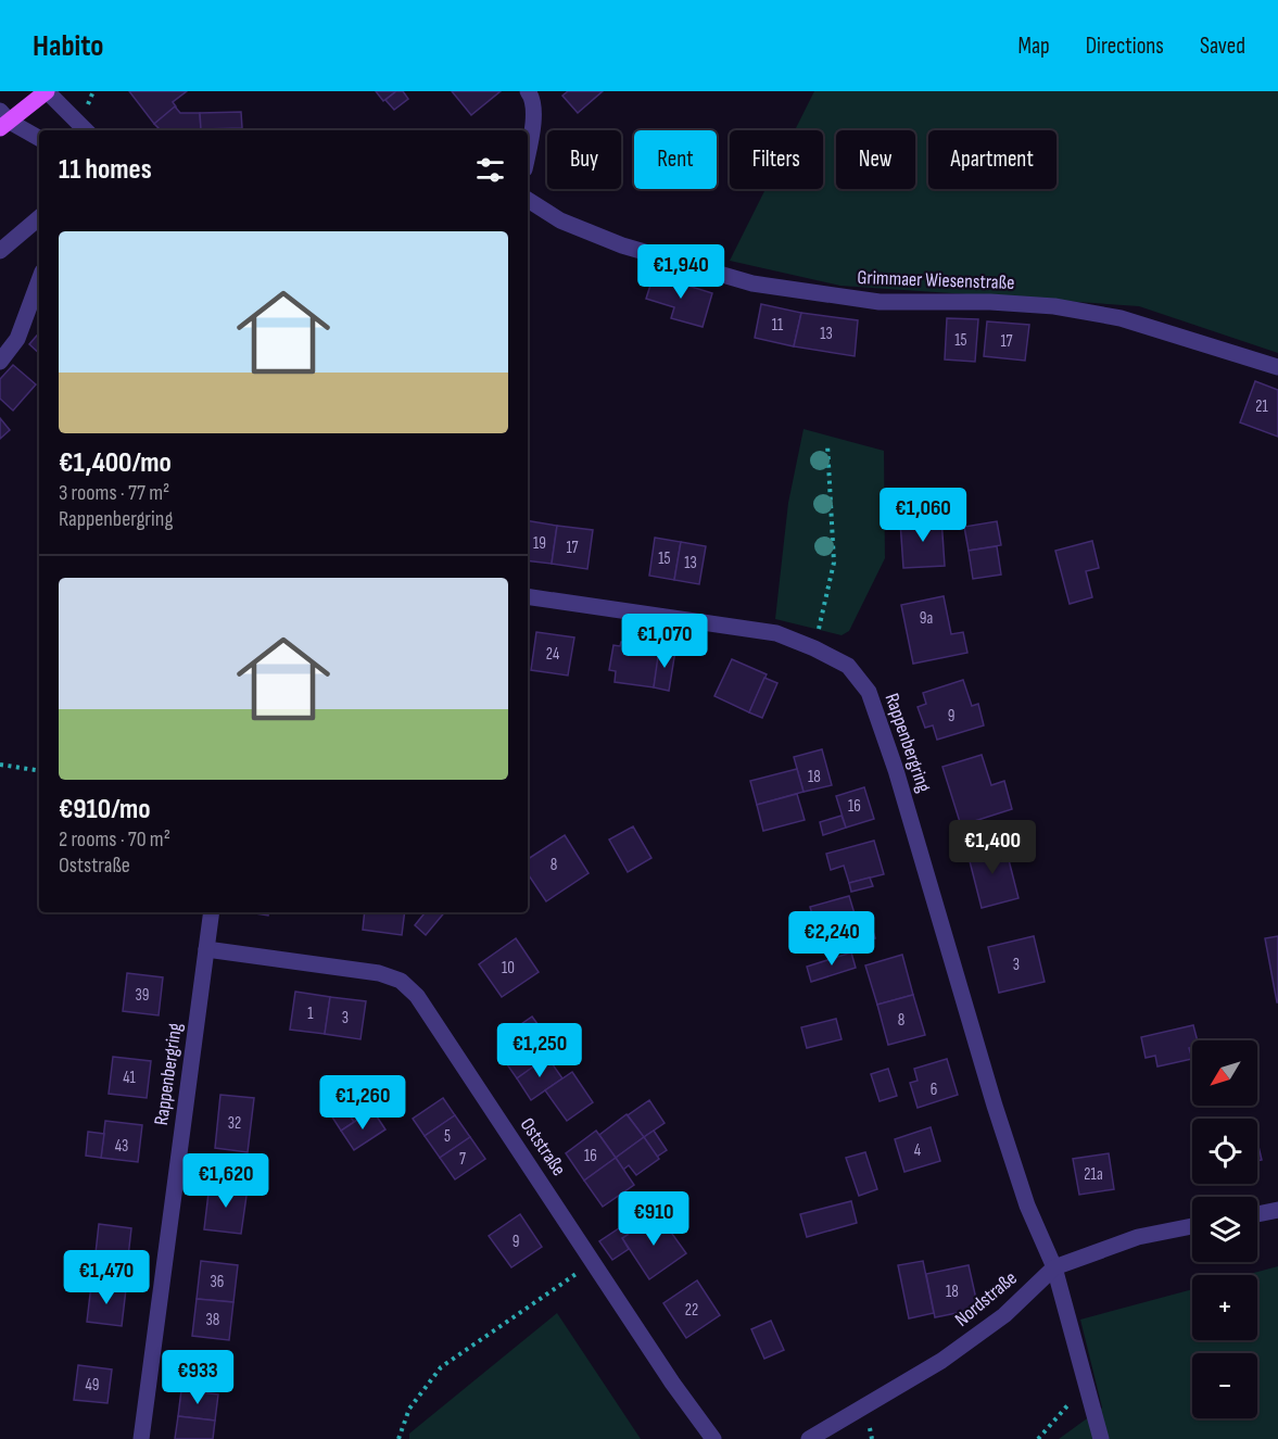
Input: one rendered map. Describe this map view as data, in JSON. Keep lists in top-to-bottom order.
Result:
{
  "streets": {
    "street": [
      "Grimmaer Wiesenstraße",
      "Rappenbergring",
      "Oststraße",
      "Nordstraße"
    ]
  },
  "crossings": [
    ["Rappenbergring", "Oststraße"],
    ["Rappenbergring", "Nordstraße"]
  ],
  "house_numbers": [
    "11",
    "13",
    "15",
    "17",
    "21",
    "19",
    "17",
    "15",
    "13",
    "9a",
    "24",
    "9",
    "18",
    "16",
    "8",
    "3",
    "10",
    "39",
    "1",
    "3",
    "8",
    "41",
    "6",
    "32",
    "5",
    "43",
    "4",
    "16",
    "7",
    "21a",
    "9",
    "36",
    "18",
    "22",
    "38",
    "49"
  ],
  "north": "bottom left",
  "page": {
    "header": "Habito",
    "nav": ["Map", "Directions", "Saved"],
    "chip": [
      "Buy",
      "Rent",
      "Filters",
      "New",
      "Apartment"
    ],
    "heading": "11 homes",
    "list": [
      {
        "name": "€1,400/mo",
        "note": "3 rooms · 77 m² · Rappenbergring"
      },
      {
        "name": "€910/mo",
        "note": "2 rooms · 70 m² · Oststraße"
      }
    ],
    "price": [
      "€1,940",
      "€1,060",
      "€1,070",
      "€1,400",
      "€2,240",
      "€1,250",
      "€1,260",
      "€1,620",
      "€910",
      "€1,470",
      "€933"
    ],
    "map_buttons": ["+", "−"]
  }
}
